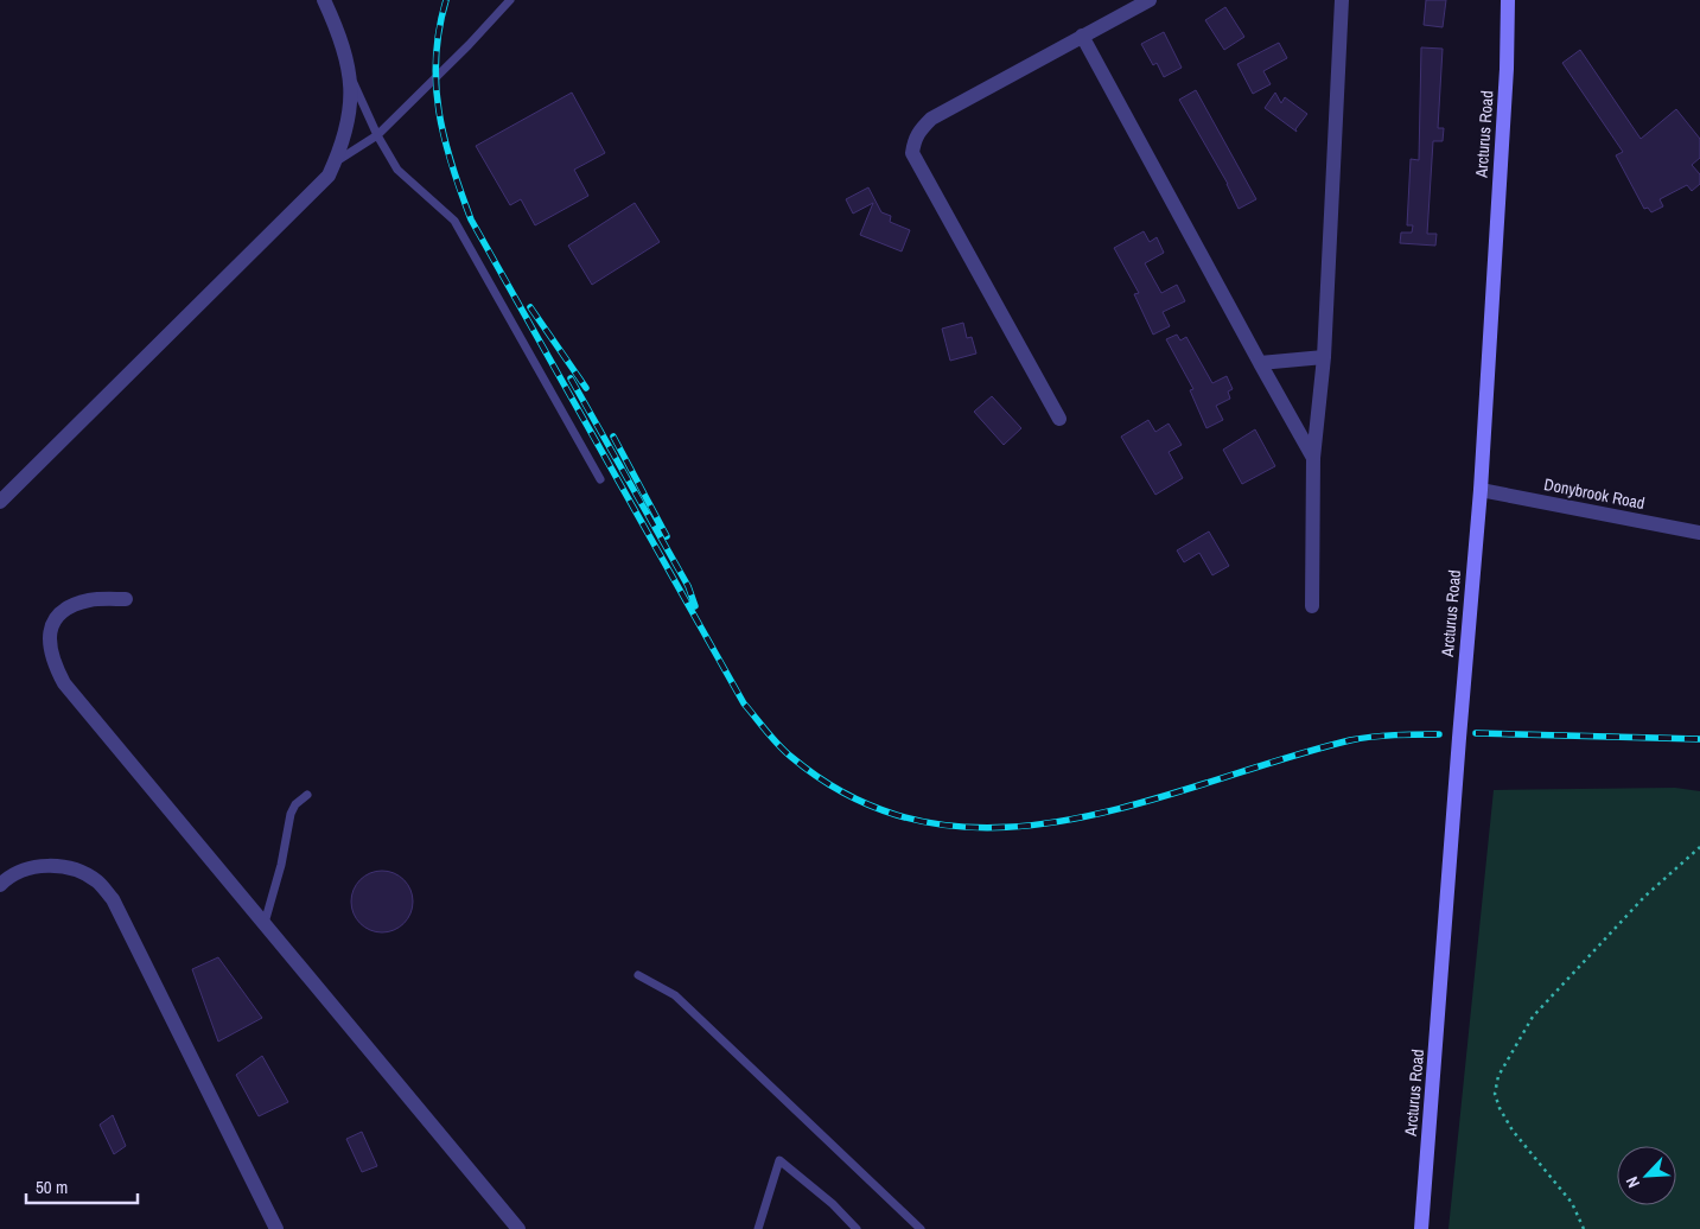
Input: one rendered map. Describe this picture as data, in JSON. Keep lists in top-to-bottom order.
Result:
{
  "streets": {
    "main road": ["Arcturus Road"],
    "street": ["Donybrook Road"]
  },
  "crossings": [
    ["Arcturus Road", "Donybrook Road"]
  ],
  "scale_bar": "50 m",
  "north": "bottom left"
}
